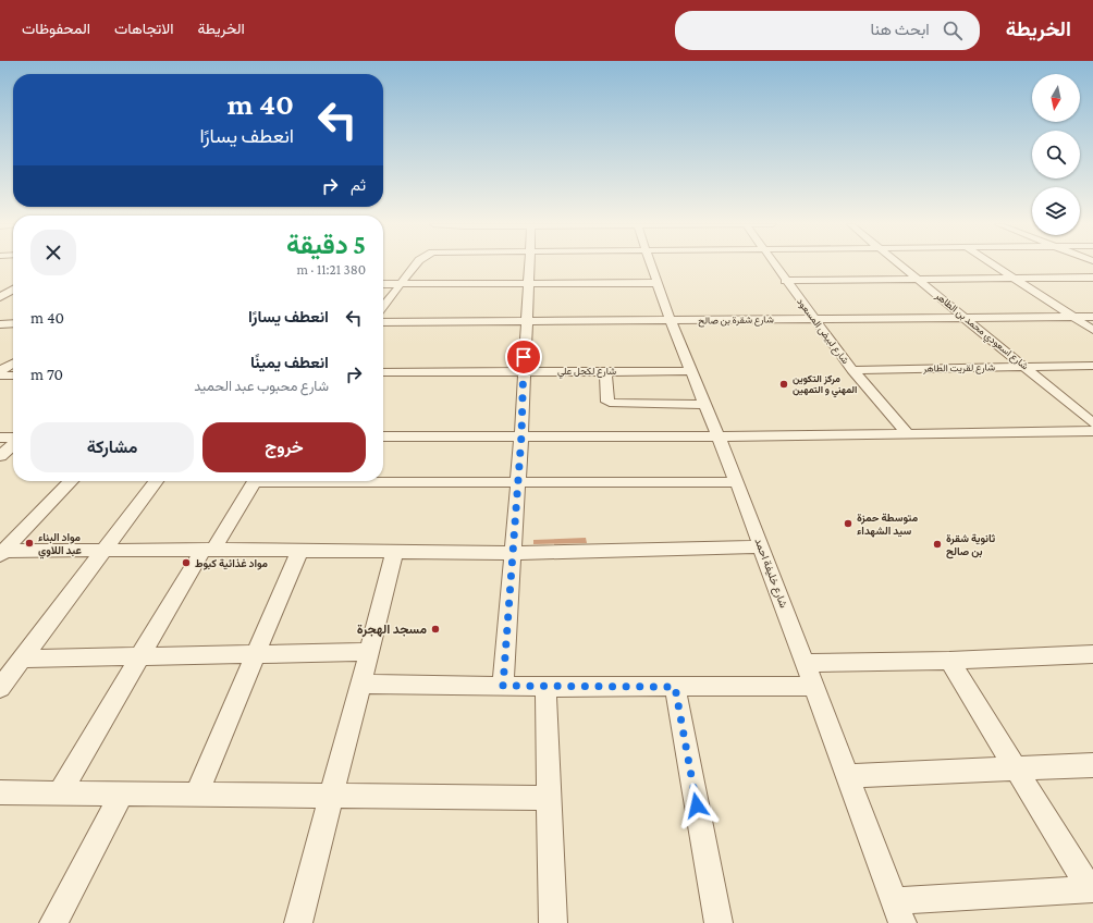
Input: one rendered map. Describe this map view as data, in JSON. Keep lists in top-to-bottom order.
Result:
{
  "streets": {
    "street": [
      "شارع شقرة بن صالح",
      "شارع لبيض المسعود",
      "شارع اسعودي محمد بن الطاهر",
      "شارع لقريت الطاهر",
      "شارع لكحل علي",
      "شارع خليفة احمد"
    ]
  },
  "crossings": [
    ["شارع شقرة بن صالح", "شارع لبيض المسعود"],
    ["شارع شقرة بن صالح", "شارع اسعودي محمد بن الطاهر"],
    ["شارع شقرة بن صالح", "شارع خليفة احمد"],
    ["شارع لبيض المسعود", "شارع لقريت الطاهر"],
    ["شارع اسعودي محمد بن الطاهر", "شارع لقريت الطاهر"],
    ["شارع لكحل علي", "شارع خليفة احمد"]
  ],
  "places": [
    "مركز التكوين المهني و التمهين",
    "متوسطة حمزة سيد الشهداء",
    "مواد البناء عبد اللاوي",
    "ثانوية شقرة بن صالح",
    "مواد غذائية كبوط",
    "مسجد الهجرة"
  ],
  "north": "bottom",
  "page": {
    "header": "الخريطة",
    "search": "ابحث هنا",
    "nav": ["الخريطة", "الاتجاهات", "المحفوظات"],
    "turn": ["40 m", "انعطف يسارًا"],
    "then": "ثم",
    "heading": ["5 دقيقة", "380 m · 11:21"],
    "list": [
      {
        "name": "انعطف يسارًا",
        "value": "40 m"
      },
      {
        "name": "انعطف يمينًا",
        "note": "شارع محبوب عبد الحميد",
        "value": "70 m"
      }
    ],
    "buttons": ["خروج", "مشاركة"]
  }
}
